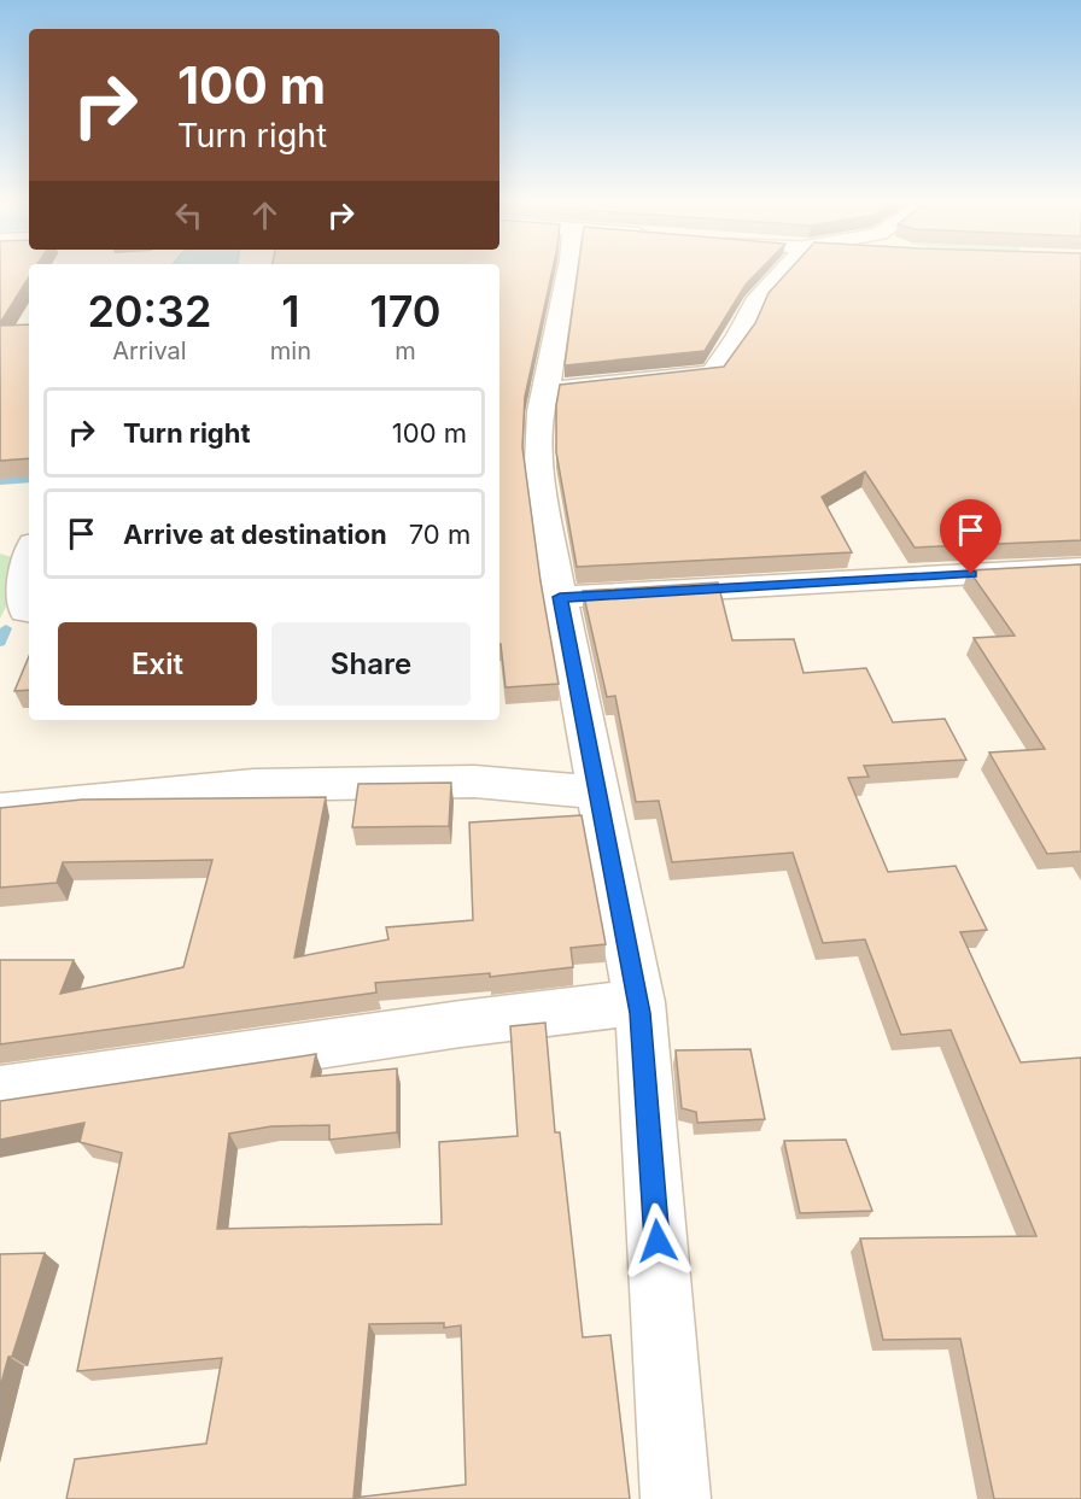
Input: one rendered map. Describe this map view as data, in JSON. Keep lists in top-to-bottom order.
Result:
{
  "page": {
    "turn": ["100 m", "Turn right"],
    "eta": [
      "20:32",
      "Arrival",
      "1",
      "min",
      "170",
      "m"
    ],
    "list": [
      {
        "name": "Turn right",
        "value": "100 m"
      },
      {
        "name": "Arrive at destination",
        "value": "70 m"
      }
    ],
    "buttons": ["Exit", "Share"]
  }
}
